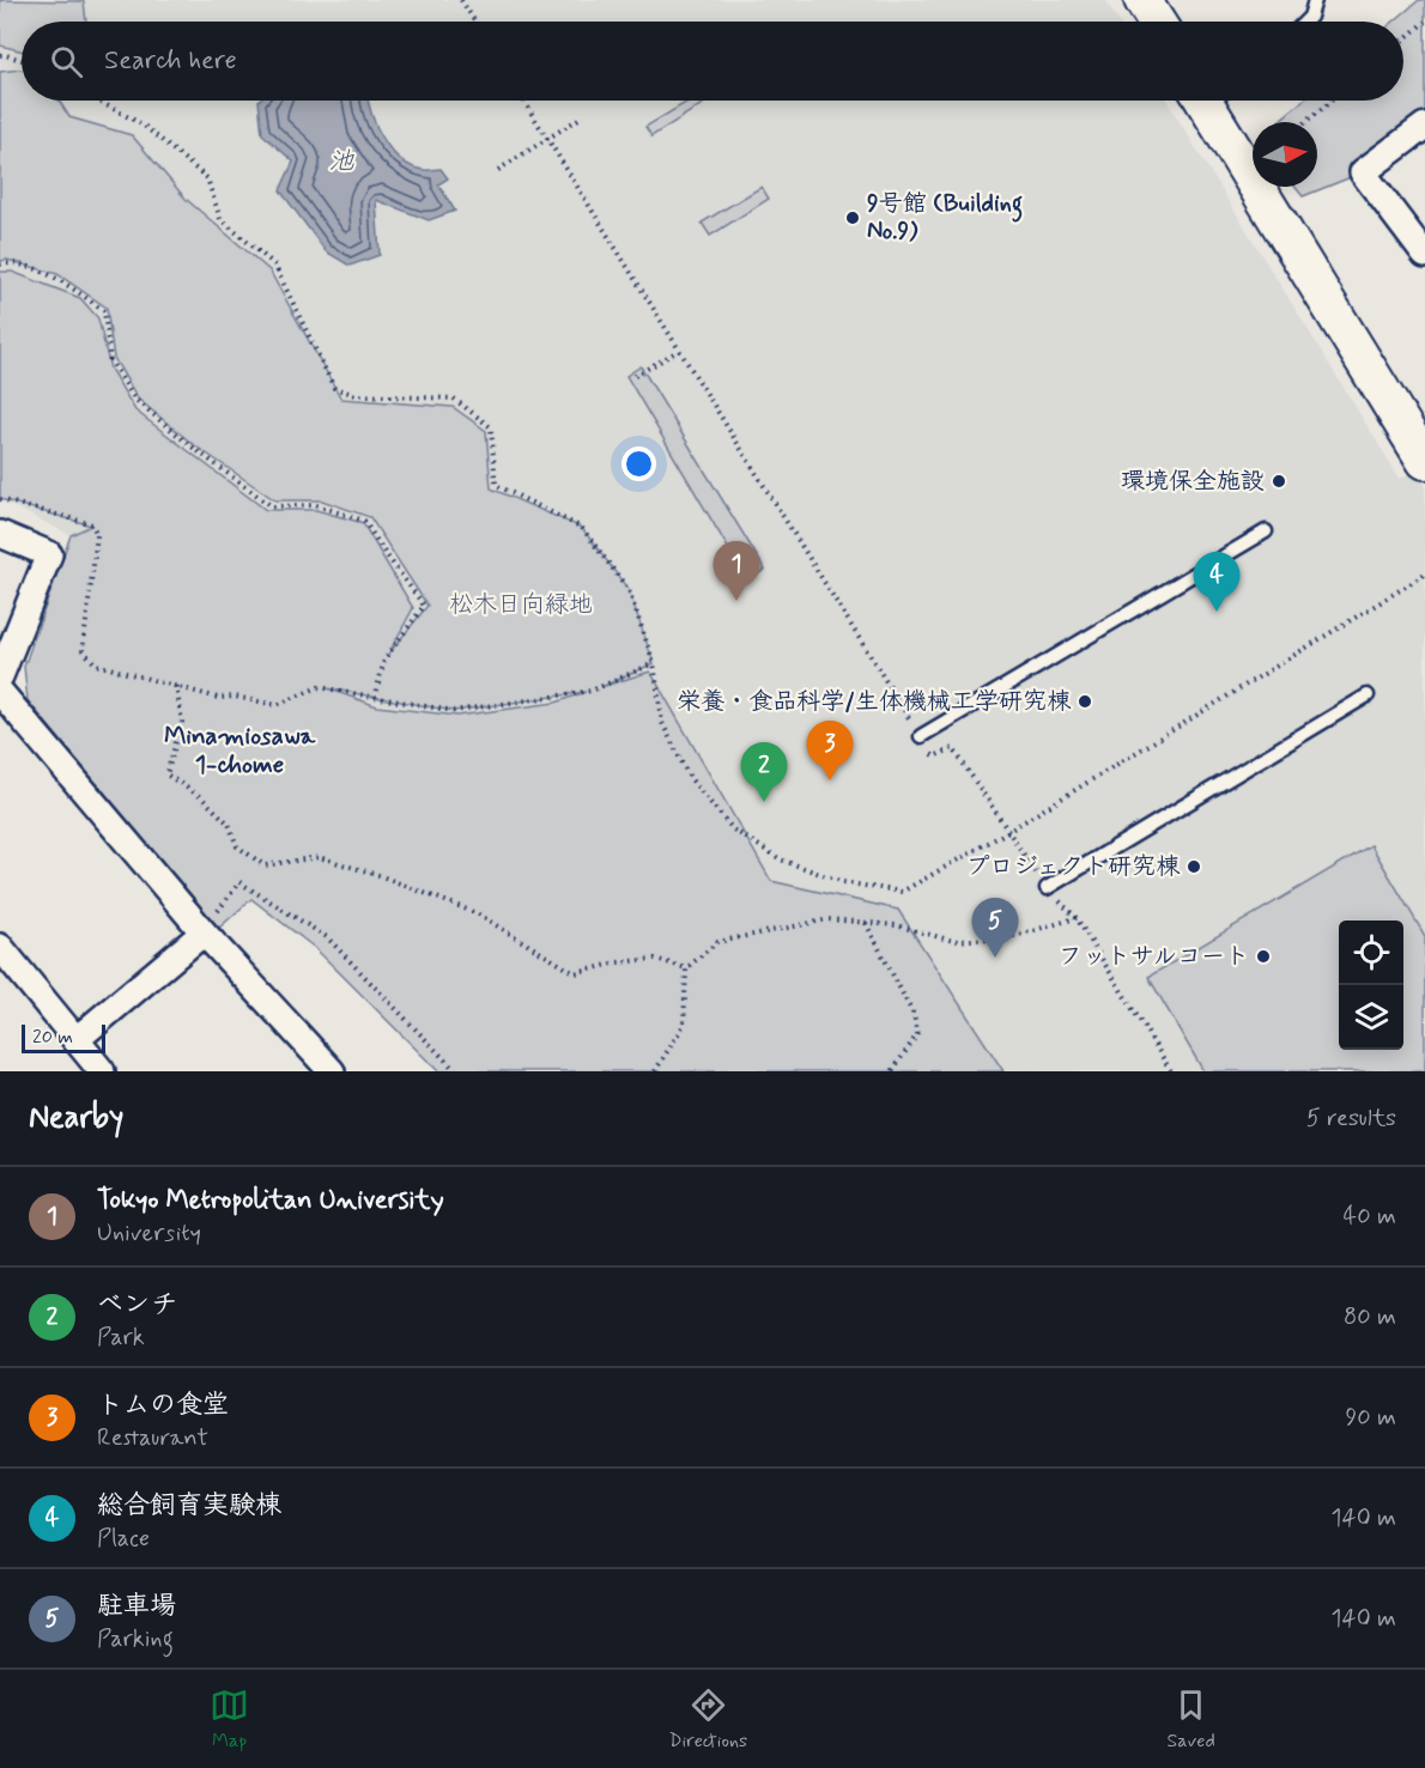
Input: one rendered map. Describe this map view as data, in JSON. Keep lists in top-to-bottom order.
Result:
{
  "districts": ["Minamiosawa 1-chome"],
  "water": ["池"],
  "parks": ["松木日向緑地"],
  "places": [
    "9号館 (Building No.9)",
    "環境保全施設",
    "栄養・食品科学/生体機械工学研究棟",
    "プロジェクト研究棟",
    "フットサルコート"
  ],
  "scale_bar": "20 m",
  "north": "right",
  "page": {
    "search": "Search here",
    "pins": [
      "1",
      "4",
      "3",
      "2",
      "5"
    ],
    "scale": "20 m",
    "heading": ["Nearby", "5 results"],
    "list": [
      {
        "mark": "1",
        "name": "Tokyo Metropolitan University",
        "note": "University",
        "value": "40 m"
      },
      {
        "mark": "2",
        "name": "ベンチ",
        "note": "Park",
        "value": "80 m"
      },
      {
        "mark": "3",
        "name": "トムの食堂",
        "note": "Restaurant",
        "value": "90 m"
      },
      {
        "mark": "4",
        "name": "総合飼育実験棟",
        "note": "Place",
        "value": "140 m"
      },
      {
        "mark": "5",
        "name": "駐車場",
        "note": "Parking",
        "value": "140 m"
      }
    ],
    "nav": ["Map", "Directions", "Saved"]
  }
}
